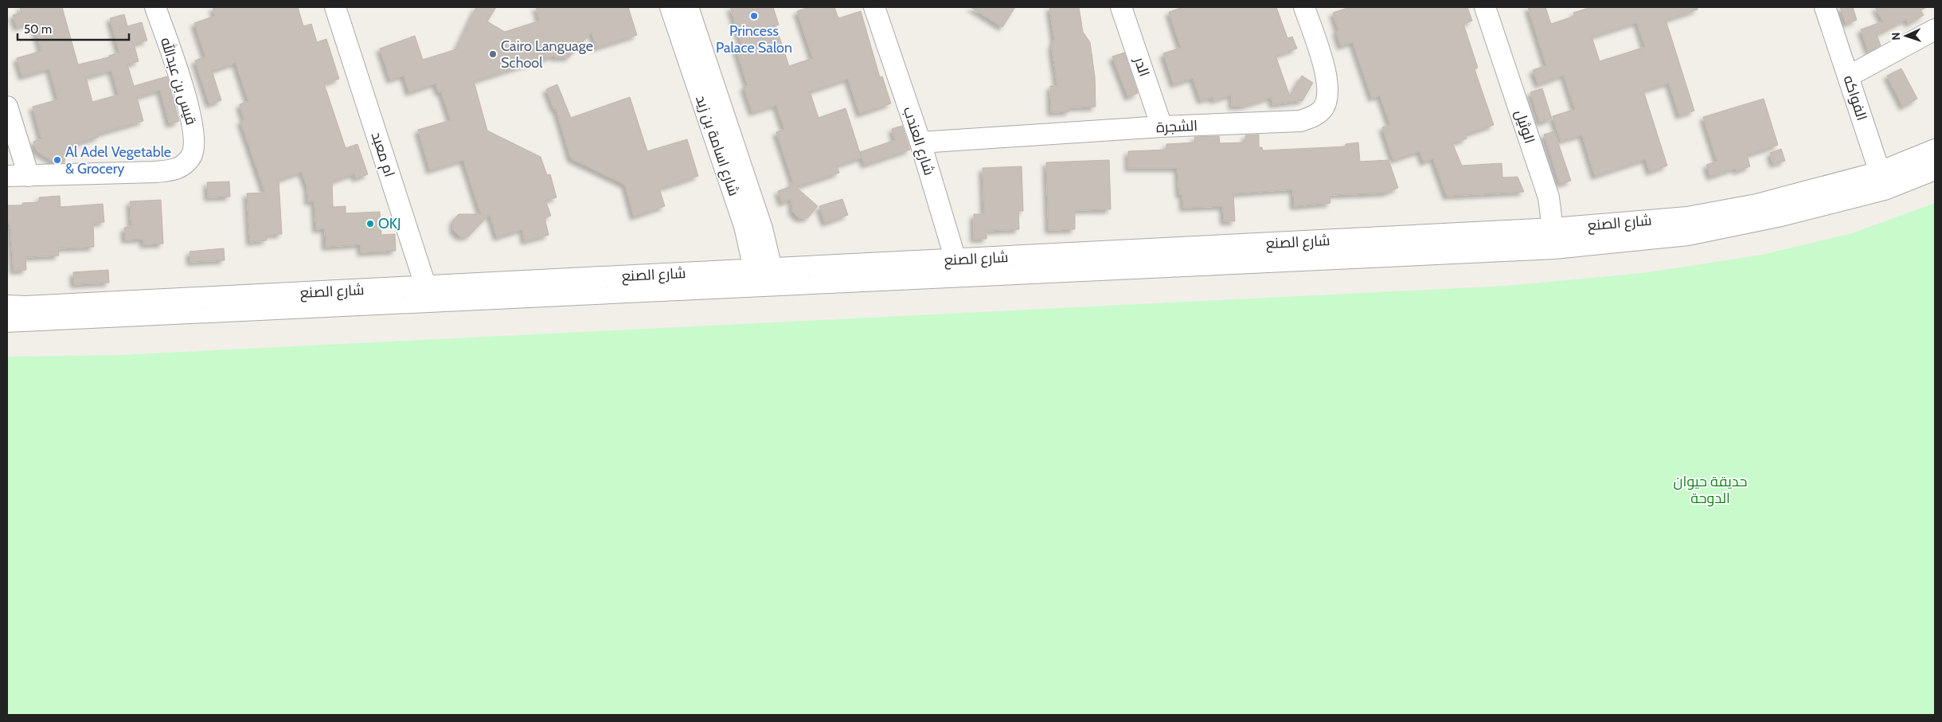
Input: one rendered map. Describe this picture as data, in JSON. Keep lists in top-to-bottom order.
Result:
{
  "streets": {
    "street": [
      "الدر",
      "قيس بن عبدالله",
      "الفواكه",
      "الشجرة",
      "الوثيل",
      "شارع العندب",
      "شارع اسامة بن زيد",
      "ام معبد",
      "شارع الصنع"
    ]
  },
  "crossings": [
    ["الدر", "الشجرة"],
    ["الفواكه", "شارع الصنع"],
    ["الشجرة", "شارع العندب"],
    ["الوثيل", "شارع الصنع"],
    ["شارع العندب", "شارع الصنع"],
    ["شارع اسامة بن زيد", "شارع الصنع"],
    ["ام معبد", "شارع الصنع"]
  ],
  "parks": ["حديقة حيوان الدوحة"],
  "places": [
    "Princess Palace Salon",
    "Cairo Language School",
    "Al Adel Vegetable & Grocery",
    "OKJ"
  ],
  "scale_bar": "50 m",
  "north": "left"
}
